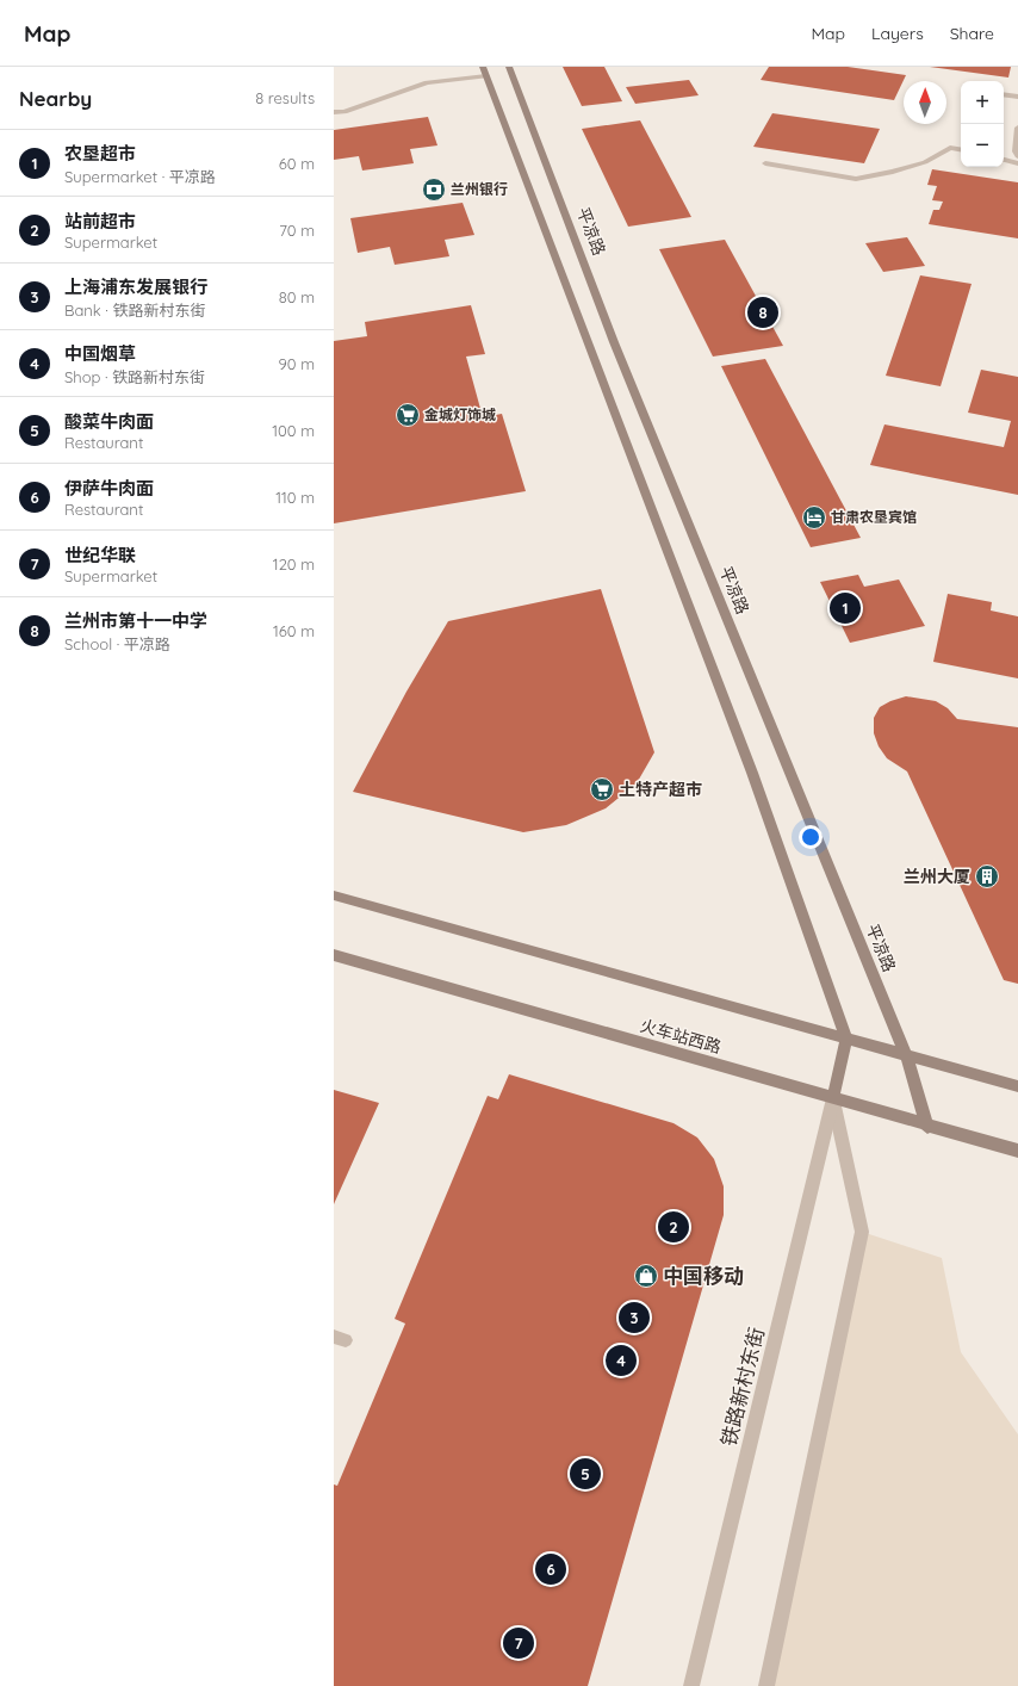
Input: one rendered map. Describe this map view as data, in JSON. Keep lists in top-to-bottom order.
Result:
{
  "streets": {
    "street": ["平凉路", "火车站西路", "铁路新村东街"]
  },
  "crossings": [
    ["平凉路", "火车站西路"],
    ["火车站西路", "铁路新村东街"]
  ],
  "places": {
    "bank": ["兰州银行"],
    "supermarket": ["金城灯饰城", "土特产超市"],
    "hotel": ["甘肃农垦宾馆"],
    "building": ["兰州大厦"],
    "shop": ["中国移动"]
  },
  "north": "top",
  "page": {
    "header": "Map",
    "nav": ["Map", "Layers", "Share"],
    "heading": ["Nearby", "8 results"],
    "map_buttons": ["+", "−"],
    "list": [
      {
        "mark": "1",
        "name": "农垦超市",
        "note": "Supermarket · 平凉路",
        "value": "60 m"
      },
      {
        "mark": "2",
        "name": "站前超市",
        "note": "Supermarket",
        "value": "70 m"
      },
      {
        "mark": "3",
        "name": "上海浦东发展银行",
        "note": "Bank · 铁路新村东街",
        "value": "80 m"
      },
      {
        "mark": "4",
        "name": "中国烟草",
        "note": "Shop · 铁路新村东街",
        "value": "90 m"
      },
      {
        "mark": "5",
        "name": "酸菜牛肉面",
        "note": "Restaurant",
        "value": "100 m"
      },
      {
        "mark": "6",
        "name": "伊萨牛肉面",
        "note": "Restaurant",
        "value": "110 m"
      },
      {
        "mark": "7",
        "name": "世纪华联",
        "note": "Supermarket",
        "value": "120 m"
      },
      {
        "mark": "8",
        "name": "兰州市第十一中学",
        "note": "School · 平凉路",
        "value": "160 m"
      }
    ],
    "pins": [
      "8",
      "1",
      "2",
      "3",
      "4",
      "5",
      "6",
      "7"
    ]
  }
}
